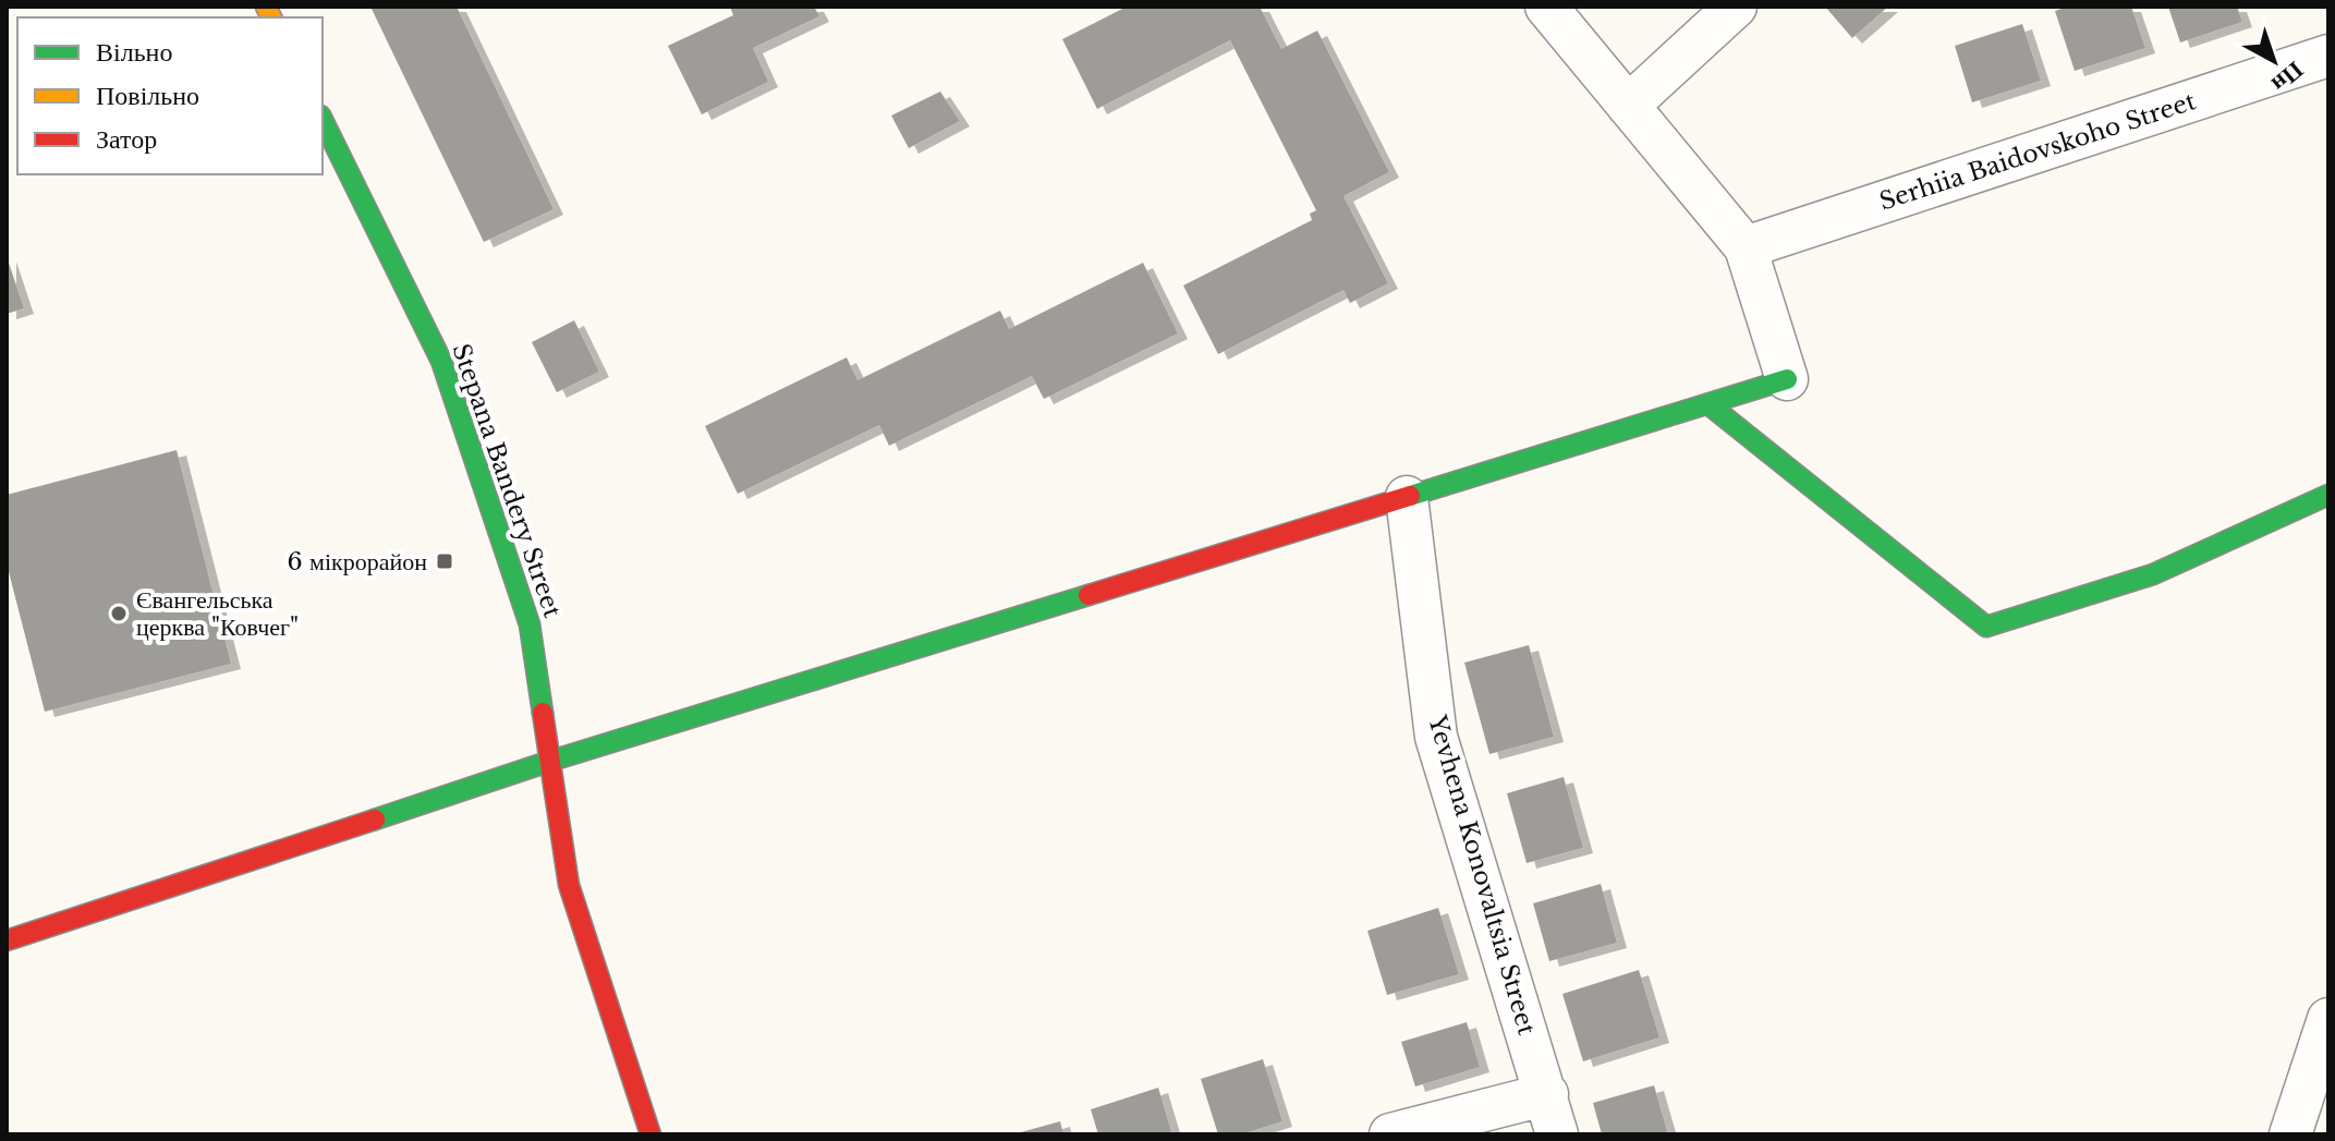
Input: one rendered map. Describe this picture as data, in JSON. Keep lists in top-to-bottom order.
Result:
{
  "streets": {
    "street": ["Serhiia Baidovskoho Street", "Stepana Bandery Street", "Yevhena Konovaltsia Street"]
  },
  "places": {
    "transit": ["6 мікрорайон"],
    "other": ["Євангельська церква \"Ковчег\""]
  },
  "legend": ["Вільно", "Повільно", "Затор"],
  "north": "bottom right"
}
